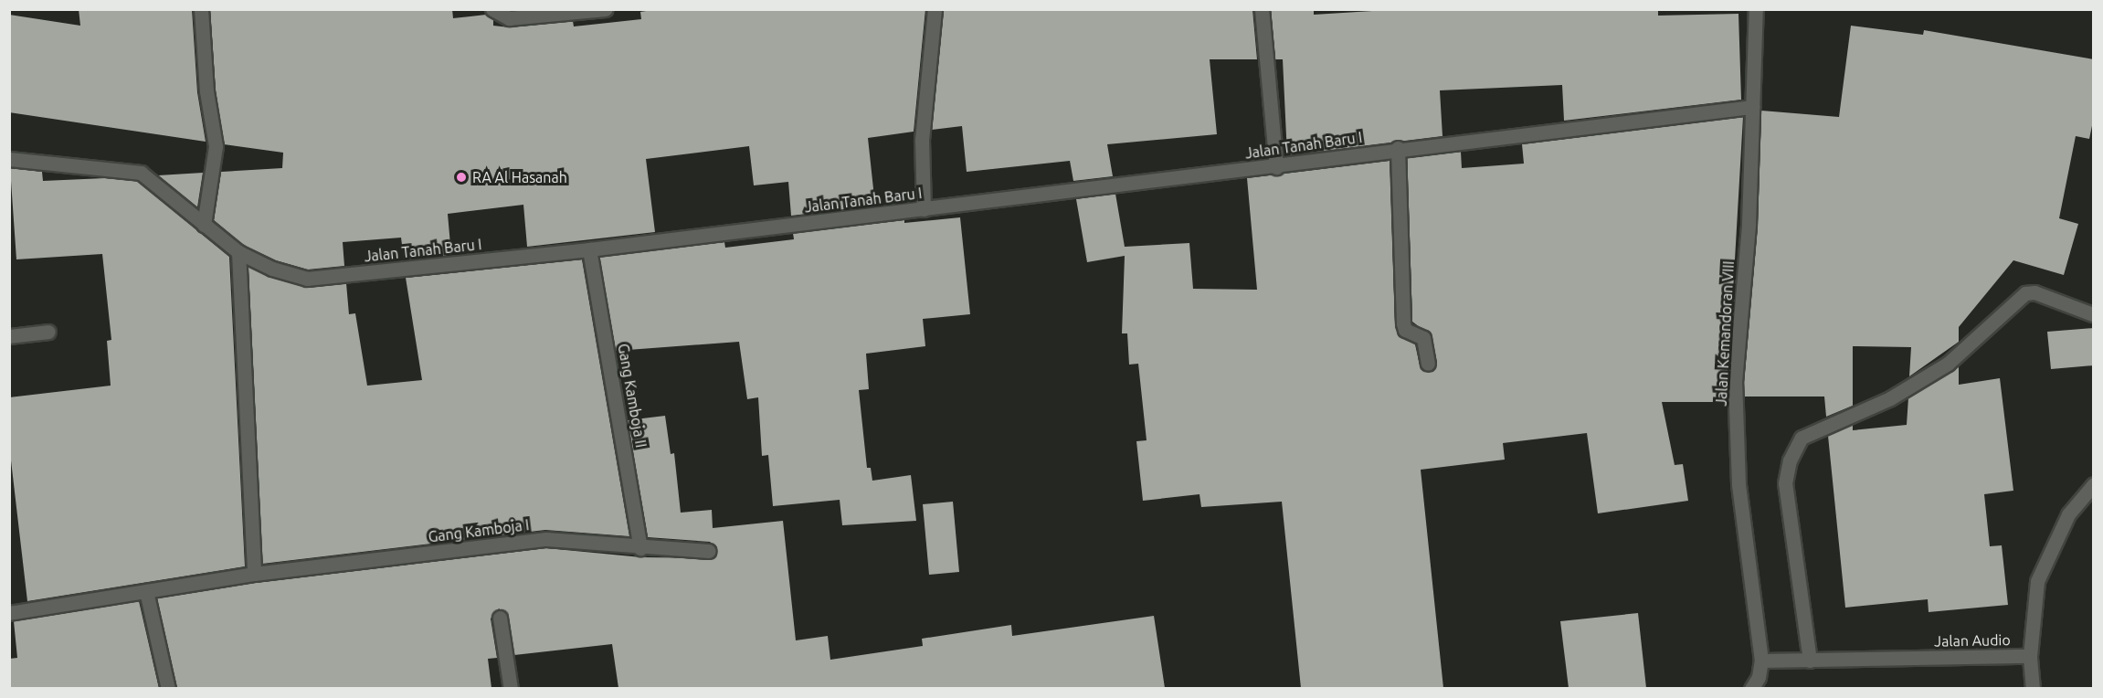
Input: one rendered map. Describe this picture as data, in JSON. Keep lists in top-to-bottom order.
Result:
{
  "streets": {
    "street": [
      "Jalan Tanah Baru I",
      "Jalan Kemandoran VIII",
      "Gang Kamboja II",
      "Gang Kamboja I",
      "Jalan Audio"
    ]
  },
  "crossings": [
    ["Jalan Tanah Baru I", "Jalan Kemandoran VIII"],
    ["Jalan Tanah Baru I", "Gang Kamboja II"],
    ["Jalan Kemandoran VIII", "Jalan Audio"],
    ["Gang Kamboja II", "Gang Kamboja I"]
  ],
  "places": ["RA Al Hasanah"]
}
